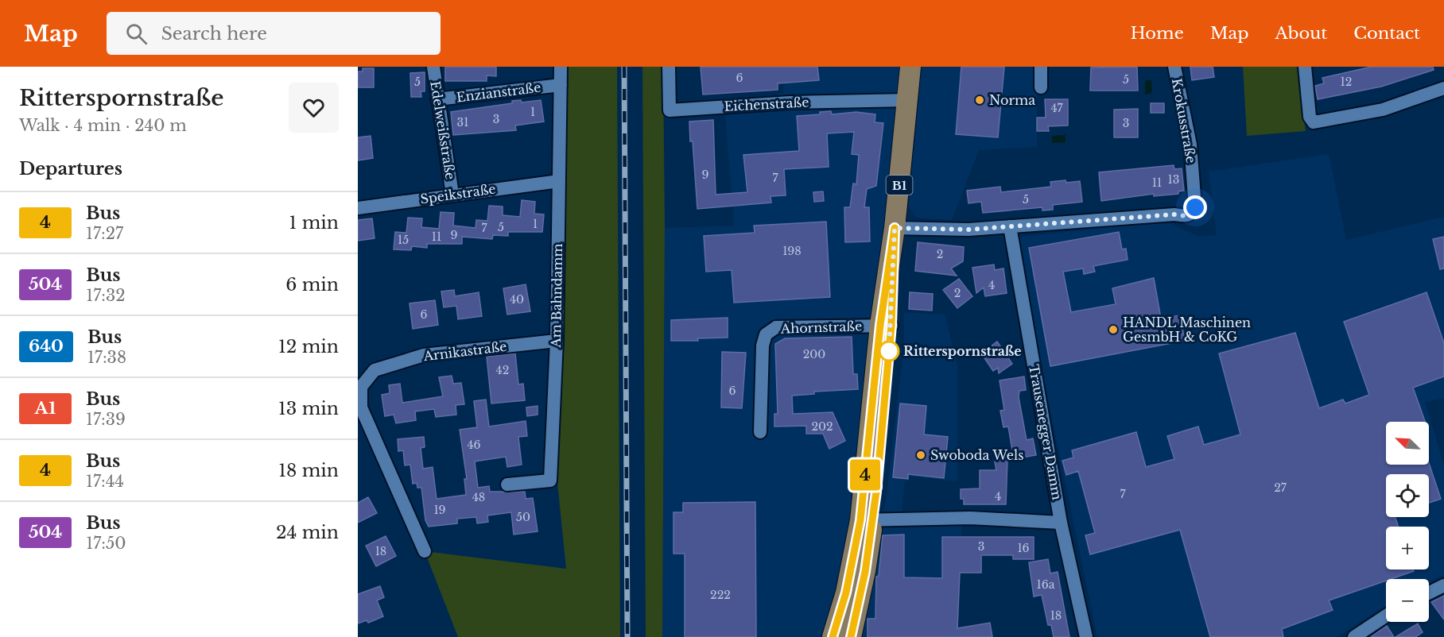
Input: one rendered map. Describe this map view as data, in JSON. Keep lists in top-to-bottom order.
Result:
{
  "streets": {
    "main road": ["B1"],
    "street": [
      "Enzianstraße",
      "Eichenstraße",
      "Krokusstraße",
      "Edelweißstraße",
      "Speikstraße",
      "Am Bahndamm",
      "Ahornstraße",
      "Arnikastraße",
      "Trausenegger Damm"
    ]
  },
  "crossings": [
    ["Enzianstraße", "Edelweißstraße"],
    ["Enzianstraße", "Am Bahndamm"],
    ["Eichenstraße", "B1"],
    ["Krokusstraße", "Trausenegger Damm"],
    ["Edelweißstraße", "Speikstraße"],
    ["B1", "Ahornstraße"],
    ["Speikstraße", "Am Bahndamm"],
    ["Am Bahndamm", "Arnikastraße"]
  ],
  "places": [
    "Norma",
    "HANDL Maschinen GesmbH & CoKG",
    "Ritterspornstraße",
    "Swoboda Wels"
  ],
  "lines": ["bus line 4"],
  "house_numbers": [
    "6",
    "5",
    "5",
    "12",
    "47",
    "1",
    "3",
    "31",
    "3",
    "9",
    "7",
    "13",
    "11",
    "5",
    "1",
    "5",
    "7",
    "9",
    "11",
    "15",
    "198",
    "2",
    "4",
    "2",
    "40",
    "6",
    "200",
    "42",
    "6",
    "202",
    "46",
    "27",
    "7",
    "4",
    "48",
    "19",
    "50",
    "3",
    "16",
    "18",
    "16a",
    "222",
    "18"
  ],
  "north": "top left",
  "page": {
    "header": "Map",
    "search": "Search here",
    "nav": [
      "Home",
      "Map",
      "About",
      "Contact"
    ],
    "heading": [
      ["Ritterspornstraße", "Walk · 4 min · 240 m"],
      "Departures"
    ],
    "on_map": "4",
    "list": [
      {
        "mark": "4",
        "name": "Bus",
        "note": "17:27",
        "value": "1 min"
      },
      {
        "mark": "504",
        "name": "Bus",
        "note": "17:32",
        "value": "6 min"
      },
      {
        "mark": "640",
        "name": "Bus",
        "note": "17:38",
        "value": "12 min"
      },
      {
        "mark": "A1",
        "name": "Bus",
        "note": "17:39",
        "value": "13 min"
      },
      {
        "mark": "4",
        "name": "Bus",
        "note": "17:44",
        "value": "18 min"
      },
      {
        "mark": "504",
        "name": "Bus",
        "note": "17:50",
        "value": "24 min"
      }
    ],
    "map_buttons": ["+", "−"]
  }
}
